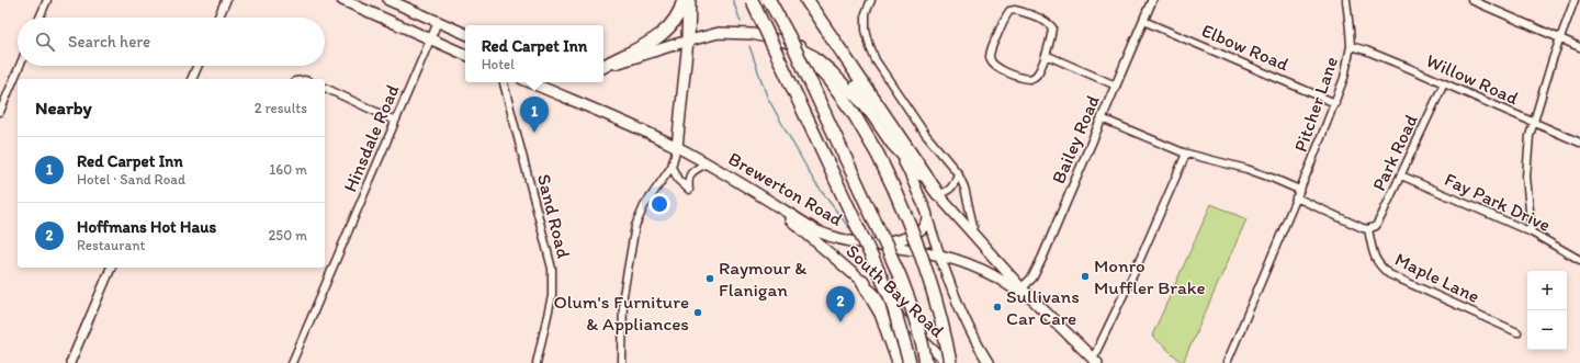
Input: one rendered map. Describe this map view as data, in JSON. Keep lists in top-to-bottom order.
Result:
{
  "streets": {
    "main road": ["Brewerton Road", "South Bay Road"],
    "street": [
      "Elbow Road",
      "Willow Road",
      "Pitcher Lane",
      "Hinsdale Road",
      "Bailey Road",
      "Park Road",
      "Fay Park Drive",
      "Sand Road",
      "Maple Lane"
    ]
  },
  "crossings": [
    ["Elbow Road", "Pitcher Lane"],
    ["Elbow Road", "Bailey Road"],
    ["Willow Road", "Pitcher Lane"],
    ["Willow Road", "Park Road"],
    ["Bailey Road", "Brewerton Road"],
    ["Park Road", "Fay Park Drive"],
    ["Park Road", "Maple Lane"],
    ["Brewerton Road", "South Bay Road"]
  ],
  "places": [
    "Monro Muffler Brake",
    "Raymour & Flanigan",
    "Sullivans Car Care",
    "Olum's Furniture & Appliances"
  ],
  "page": {
    "search": "Search here",
    "popup": ["Red Carpet Inn", "Hotel"],
    "heading": ["Nearby", "2 results"],
    "pins": ["1", "2"],
    "list": [
      {
        "mark": "1",
        "name": "Red Carpet Inn",
        "note": "Hotel · Sand Road",
        "value": "160 m"
      },
      {
        "mark": "2",
        "name": "Hoffmans Hot Haus",
        "note": "Restaurant",
        "value": "250 m"
      }
    ],
    "map_buttons": ["+", "−"]
  }
}
